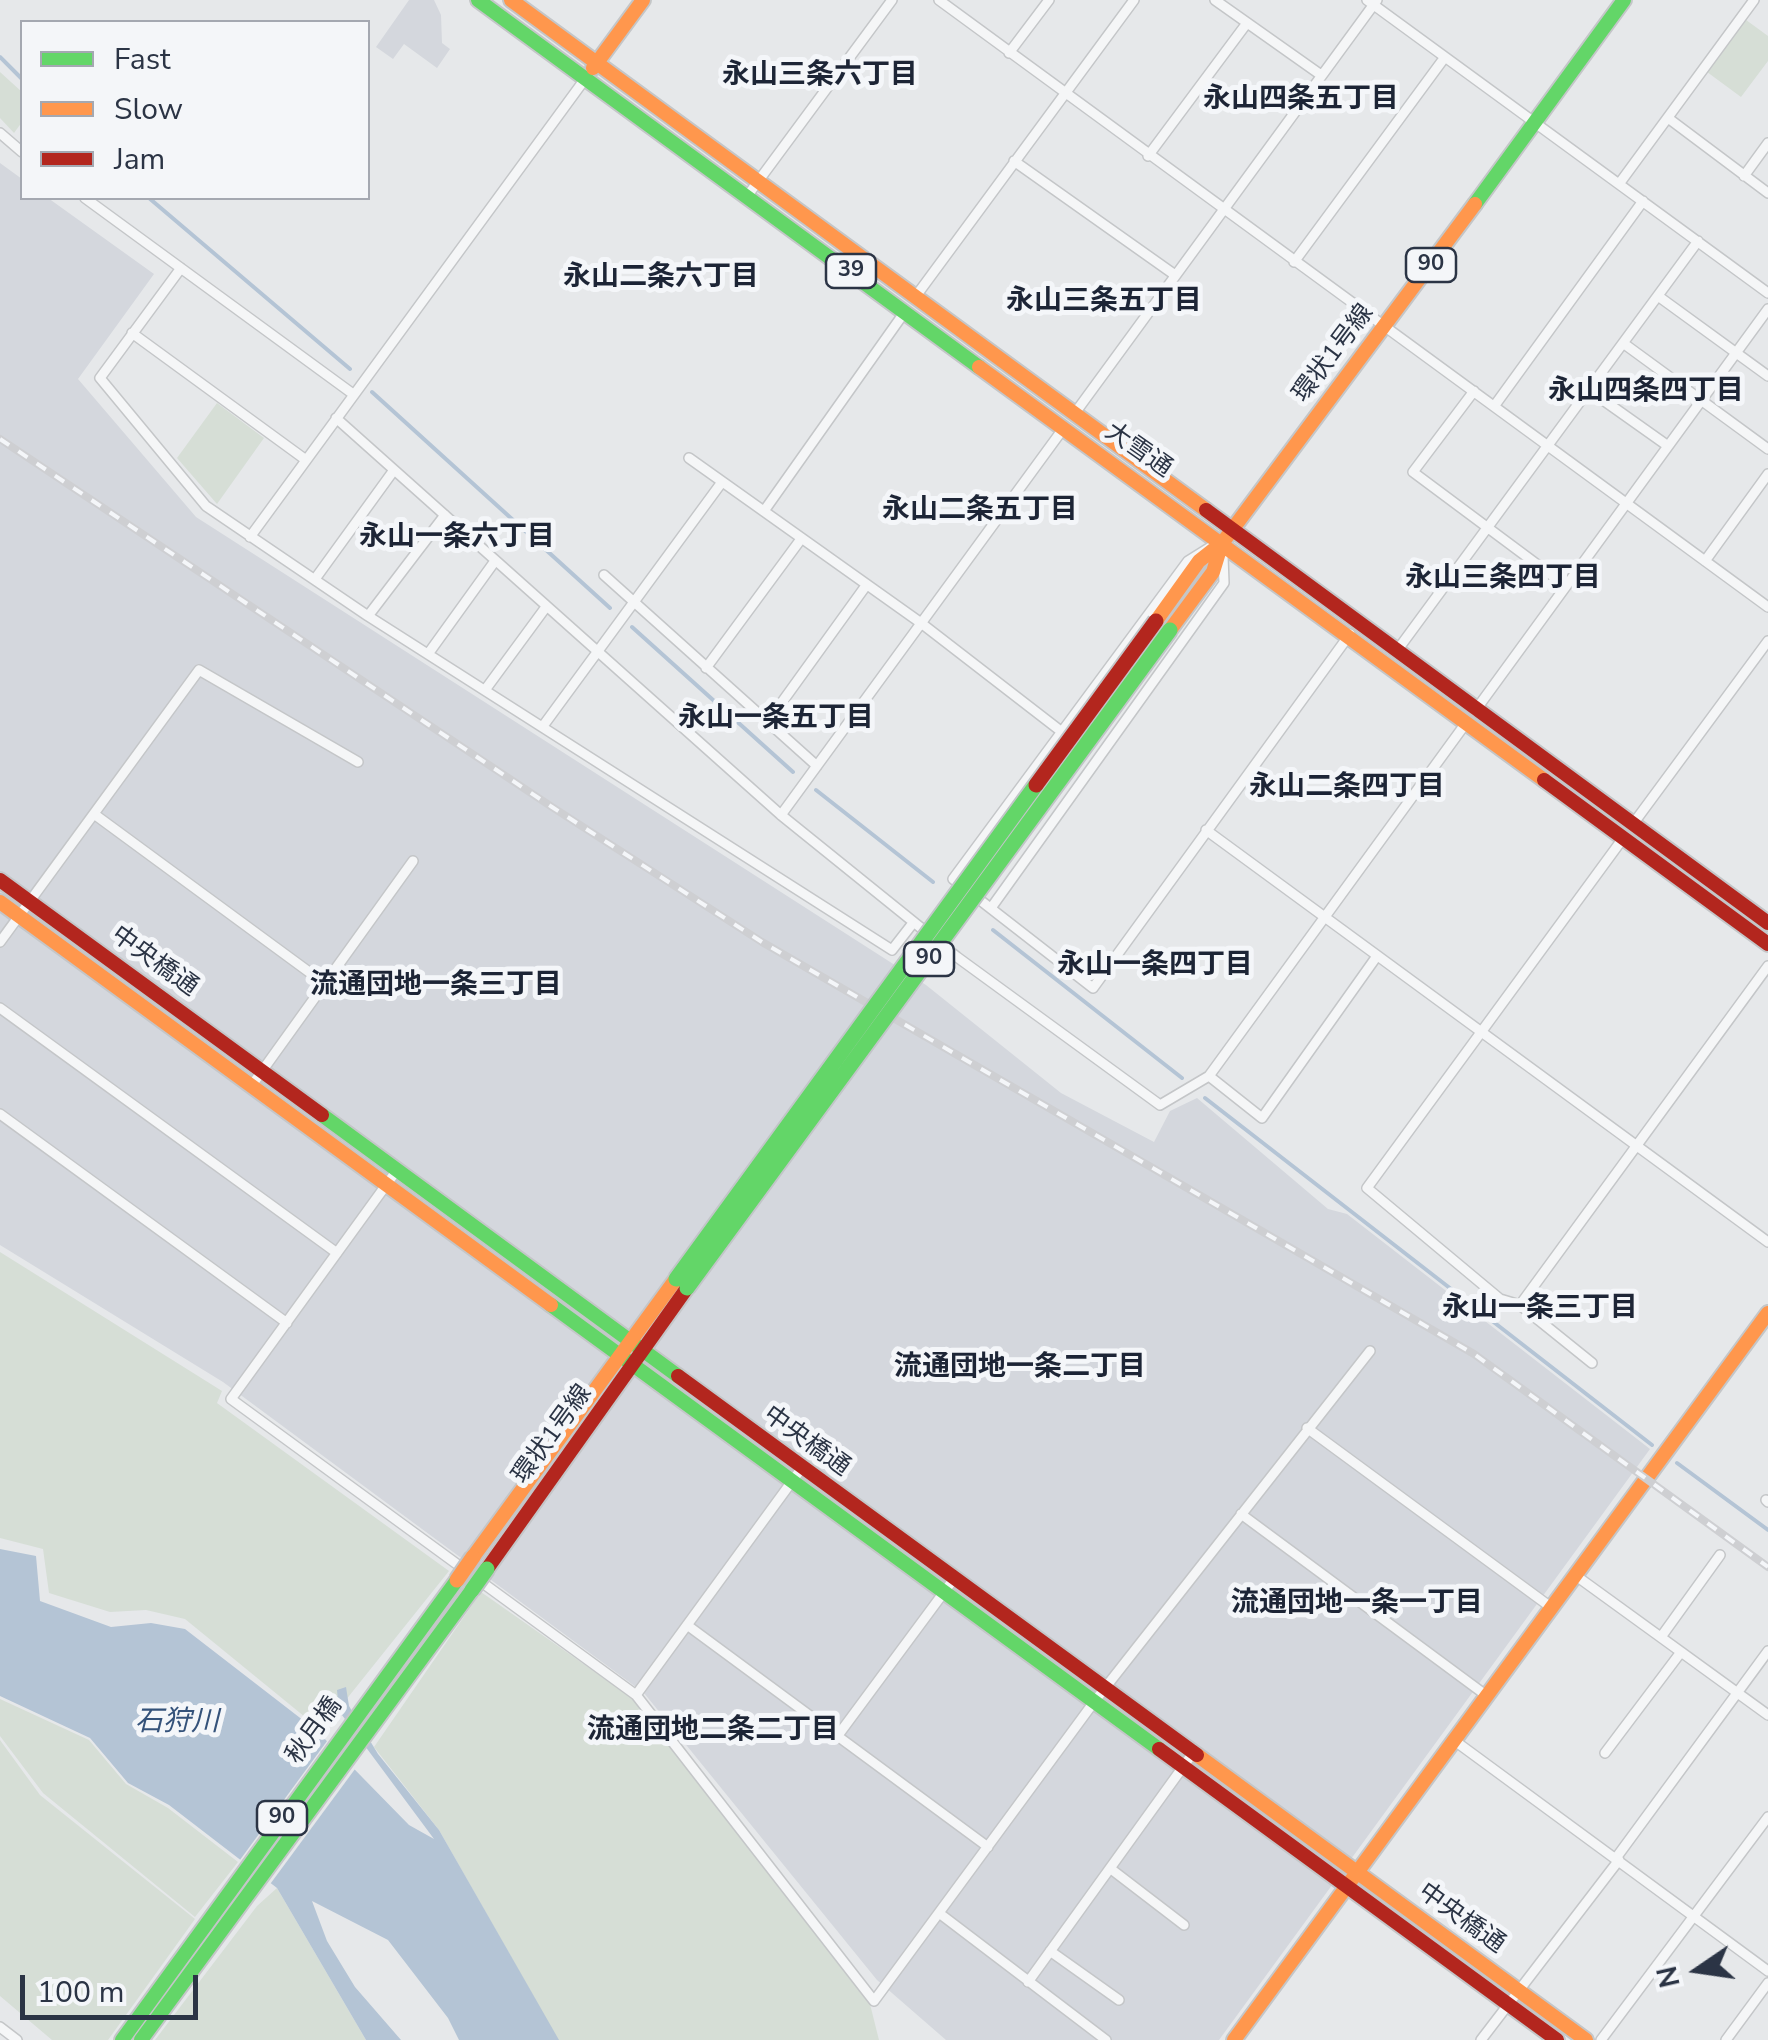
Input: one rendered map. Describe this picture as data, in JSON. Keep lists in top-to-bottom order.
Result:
{
  "streets": {
    "main road": [
      "90",
      "39",
      "環状1号線",
      "大雪通",
      "中央橋通",
      "秋月橋"
    ]
  },
  "crossings": [
    ["環状1号線", "大雪通"],
    ["環状1号線", "中央橋通"],
    ["環状1号線", "秋月橋"]
  ],
  "districts": [
    "永山三条六丁目",
    "永山四条五丁目",
    "永山二条六丁目",
    "永山三条五丁目",
    "永山四条四丁目",
    "永山二条五丁目",
    "永山一条六丁目",
    "永山三条四丁目",
    "永山一条五丁目",
    "永山二条四丁目",
    "永山一条四丁目",
    "流通団地一条三丁目",
    "永山一条三丁目",
    "流通団地一条二丁目",
    "流通団地一条一丁目",
    "流通団地二条二丁目"
  ],
  "water": ["石狩川"],
  "legend": ["Fast", "Slow", "Jam"],
  "scale_bar": "100 m",
  "north": "left"
}
